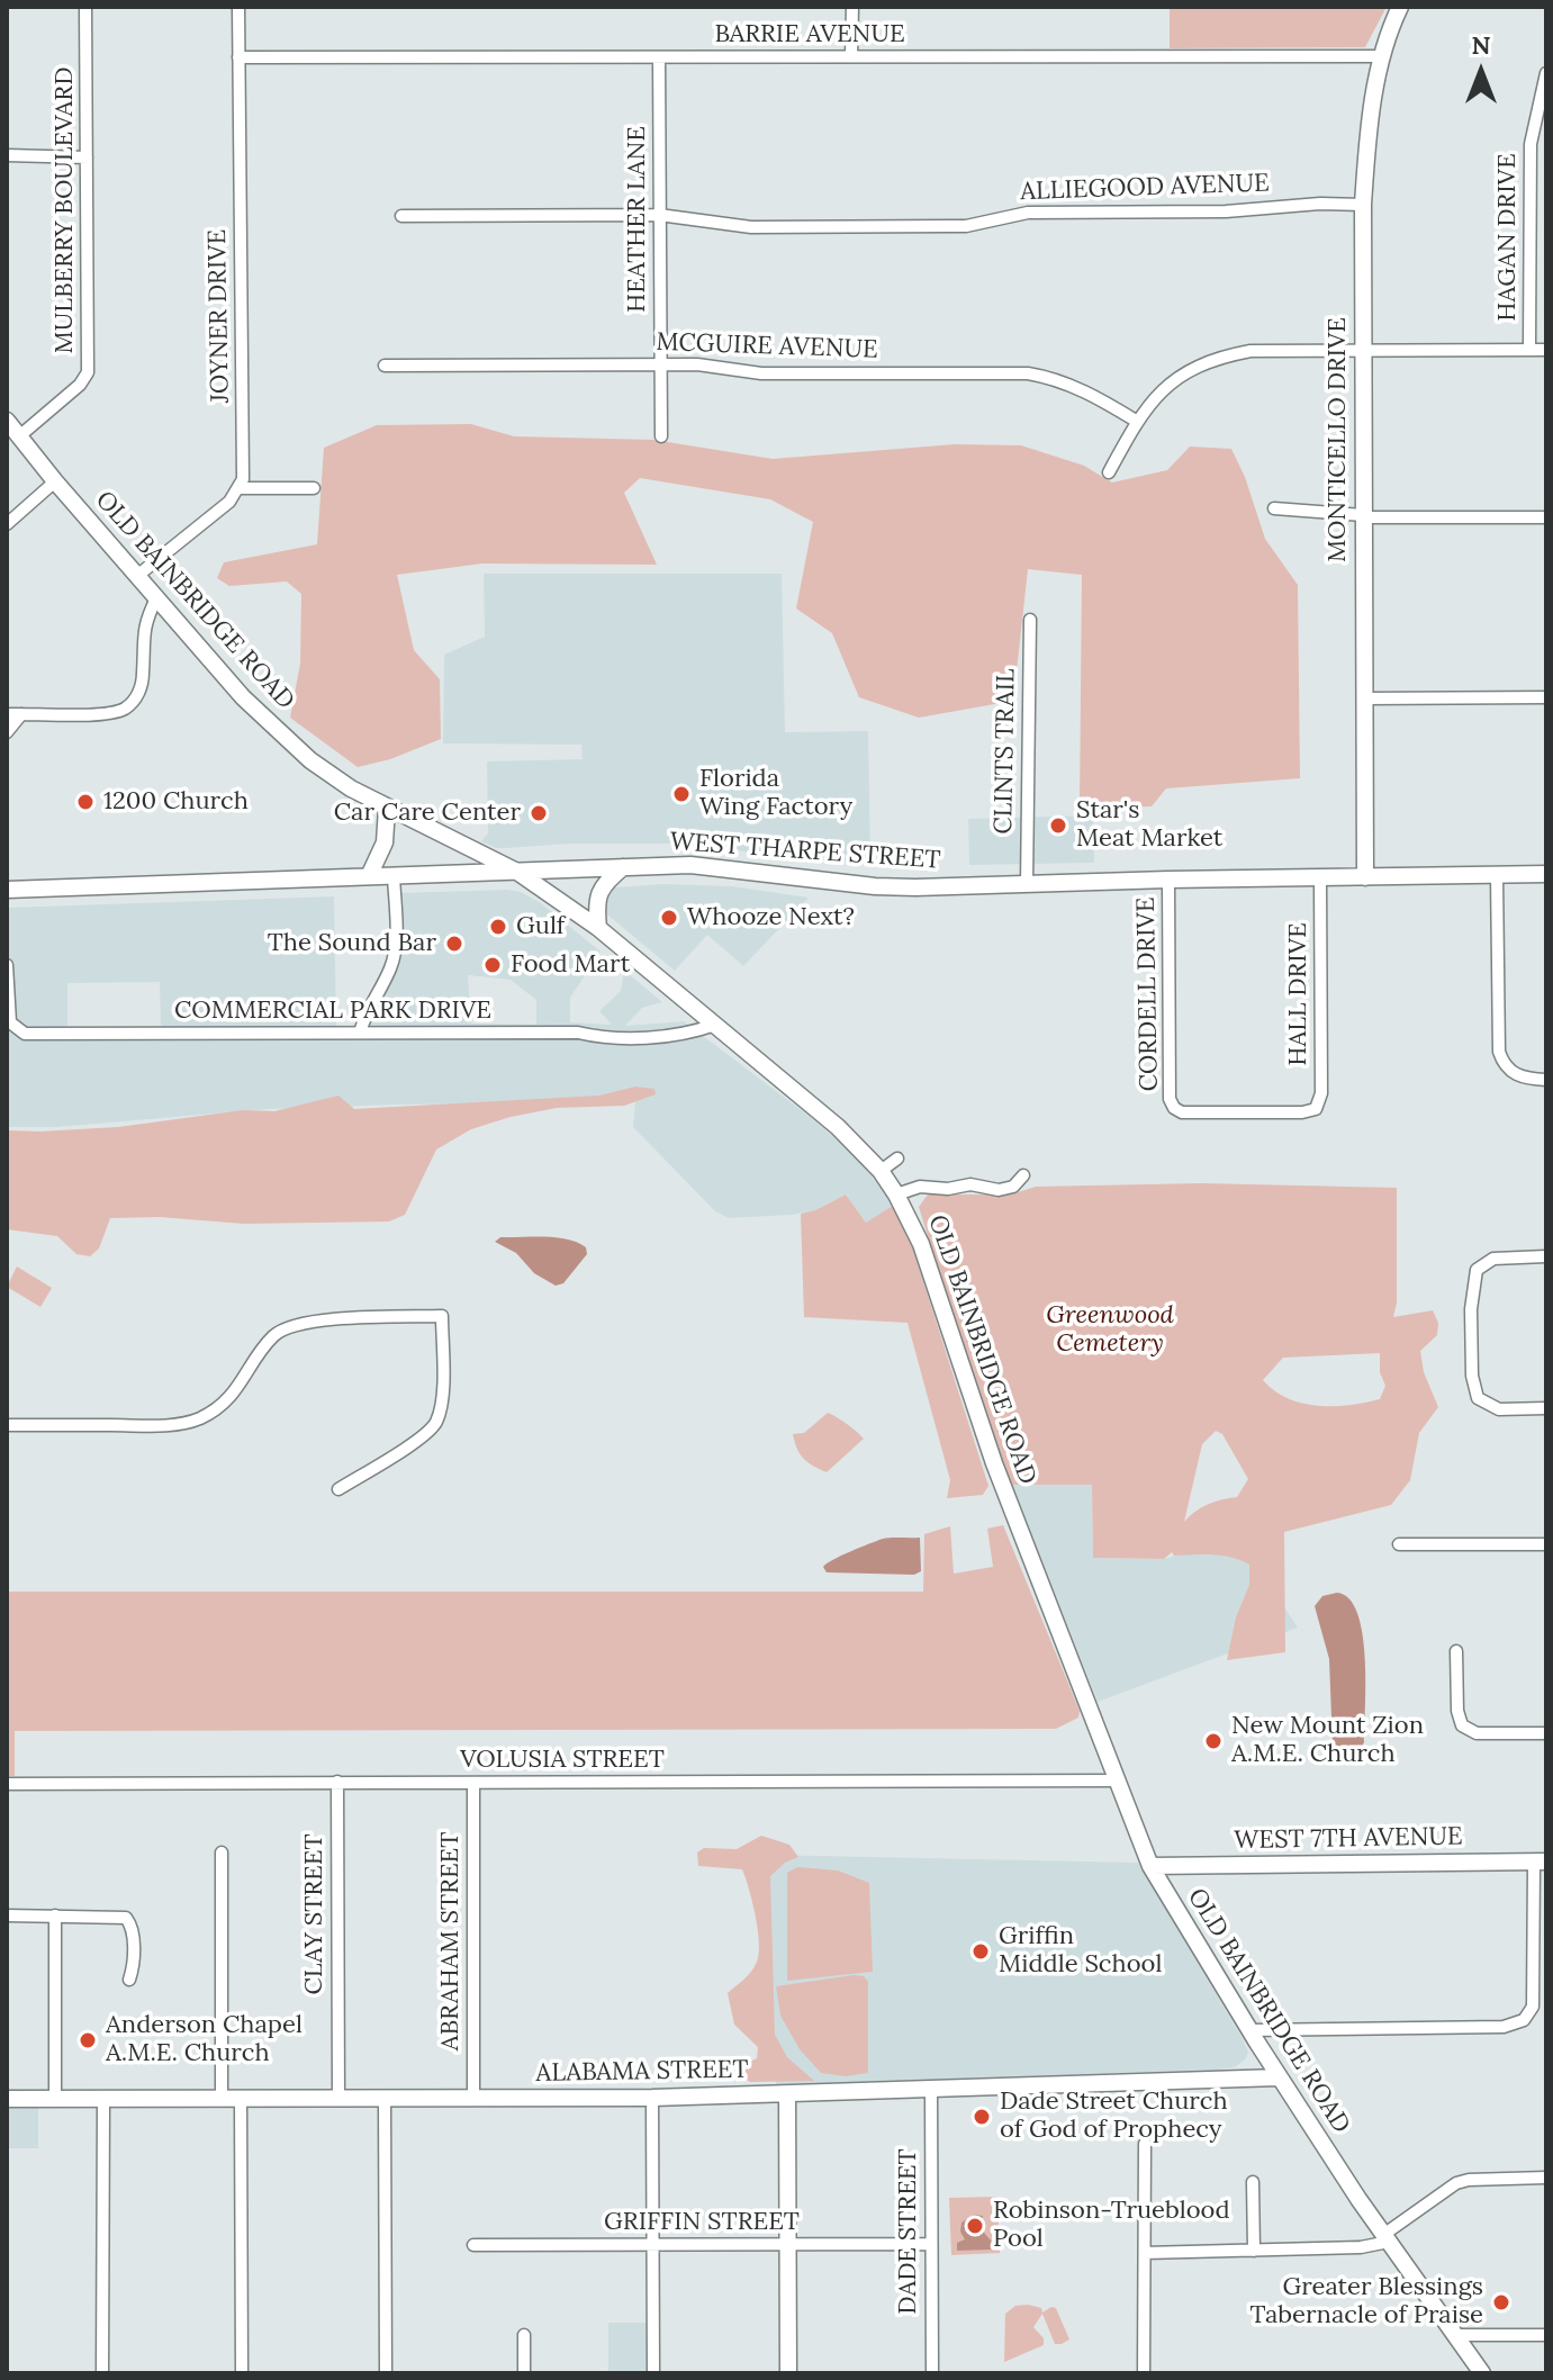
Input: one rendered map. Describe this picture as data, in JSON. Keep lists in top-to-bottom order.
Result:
{
  "streets": {
    "main road": [
      "MONTICELLO DRIVE",
      "OLD BAINBRIDGE ROAD",
      "WEST THARPE STREET",
      "WEST 7TH AVENUE",
      "ALABAMA STREET"
    ],
    "street": [
      "BARRIE AVENUE",
      "ALLIEGOOD AVENUE",
      "MULBERRY BOULEVARD",
      "HEATHER LANE",
      "HAGAN DRIVE",
      "JOYNER DRIVE",
      "MCGUIRE AVENUE",
      "CLINTS TRAIL",
      "CORDELL DRIVE",
      "HALL DRIVE",
      "COMMERCIAL PARK DRIVE",
      "VOLUSIA STREET",
      "CLAY STREET",
      "ABRAHAM STREET",
      "GRIFFIN STREET",
      "DADE STREET"
    ]
  },
  "crossings": [
    ["BARRIE AVENUE", "HEATHER LANE"],
    ["BARRIE AVENUE", "JOYNER DRIVE"],
    ["BARRIE AVENUE", "MONTICELLO DRIVE"],
    ["ALLIEGOOD AVENUE", "HEATHER LANE"],
    ["ALLIEGOOD AVENUE", "MONTICELLO DRIVE"],
    ["MULBERRY BOULEVARD", "OLD BAINBRIDGE ROAD"],
    ["HEATHER LANE", "MCGUIRE AVENUE"],
    ["MONTICELLO DRIVE", "WEST THARPE STREET"],
    ["OLD BAINBRIDGE ROAD", "WEST THARPE STREET"],
    ["OLD BAINBRIDGE ROAD", "COMMERCIAL PARK DRIVE"],
    ["OLD BAINBRIDGE ROAD", "VOLUSIA STREET"],
    ["OLD BAINBRIDGE ROAD", "WEST 7TH AVENUE"],
    ["OLD BAINBRIDGE ROAD", "ALABAMA STREET"],
    ["CLINTS TRAIL", "WEST THARPE STREET"],
    ["WEST THARPE STREET", "CORDELL DRIVE"],
    ["WEST THARPE STREET", "HALL DRIVE"],
    ["CORDELL DRIVE", "HALL DRIVE"],
    ["VOLUSIA STREET", "CLAY STREET"],
    ["VOLUSIA STREET", "ABRAHAM STREET"],
    ["CLAY STREET", "ALABAMA STREET"],
    ["ABRAHAM STREET", "ALABAMA STREET"],
    ["ALABAMA STREET", "DADE STREET"],
    ["GRIFFIN STREET", "DADE STREET"]
  ],
  "parks": ["Greenwood Cemetery"],
  "places": [
    "Florida Wing Factory",
    "1200 Church",
    "Car Care Center",
    "Star's Meat Market",
    "Whooze Next?",
    "Gulf",
    "The Sound Bar",
    "Food Mart",
    "New Mount Zion A.M.E. Church",
    "Griffin Middle School",
    "Anderson Chapel A.M.E. Church",
    "Dade Street Church of God of Prophecy",
    "Robinson-Trueblood Pool",
    "Greater Blessings Tabernacle of Praise"
  ],
  "north": "top"
}
